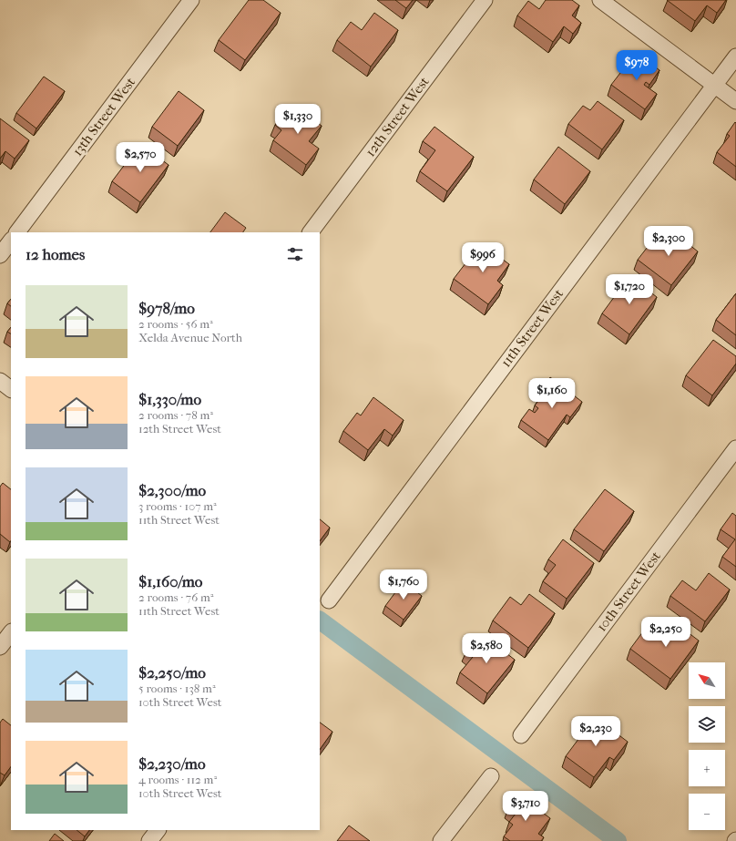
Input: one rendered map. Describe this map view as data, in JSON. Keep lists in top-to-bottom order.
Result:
{
  "streets": {
    "street": [
      "13th Street West",
      "12th Street West",
      "11th Street West",
      "10th Street West"
    ]
  },
  "north": "top left",
  "page": {
    "price": [
      "$978",
      "$1,330",
      "$2,570",
      "$2,300",
      "$996",
      "$1,720",
      "$1,160",
      "$1,760",
      "$2,250",
      "$2,580",
      "$2,230",
      "$3,710"
    ],
    "heading": "12 homes",
    "list": [
      {
        "name": "$978/mo",
        "note": "2 rooms · 56 m² · Xelda Avenue North"
      },
      {
        "name": "$1,330/mo",
        "note": "2 rooms · 78 m² · 12th Street West"
      },
      {
        "name": "$2,300/mo",
        "note": "3 rooms · 107 m² · 11th Street West"
      },
      {
        "name": "$1,160/mo",
        "note": "2 rooms · 76 m² · 11th Street West"
      },
      {
        "name": "$2,250/mo",
        "note": "5 rooms · 138 m² · 10th Street West"
      },
      {
        "name": "$2,230/mo",
        "note": "4 rooms · 112 m² · 10th Street West"
      }
    ],
    "map_buttons": ["+", "−"]
  }
}
